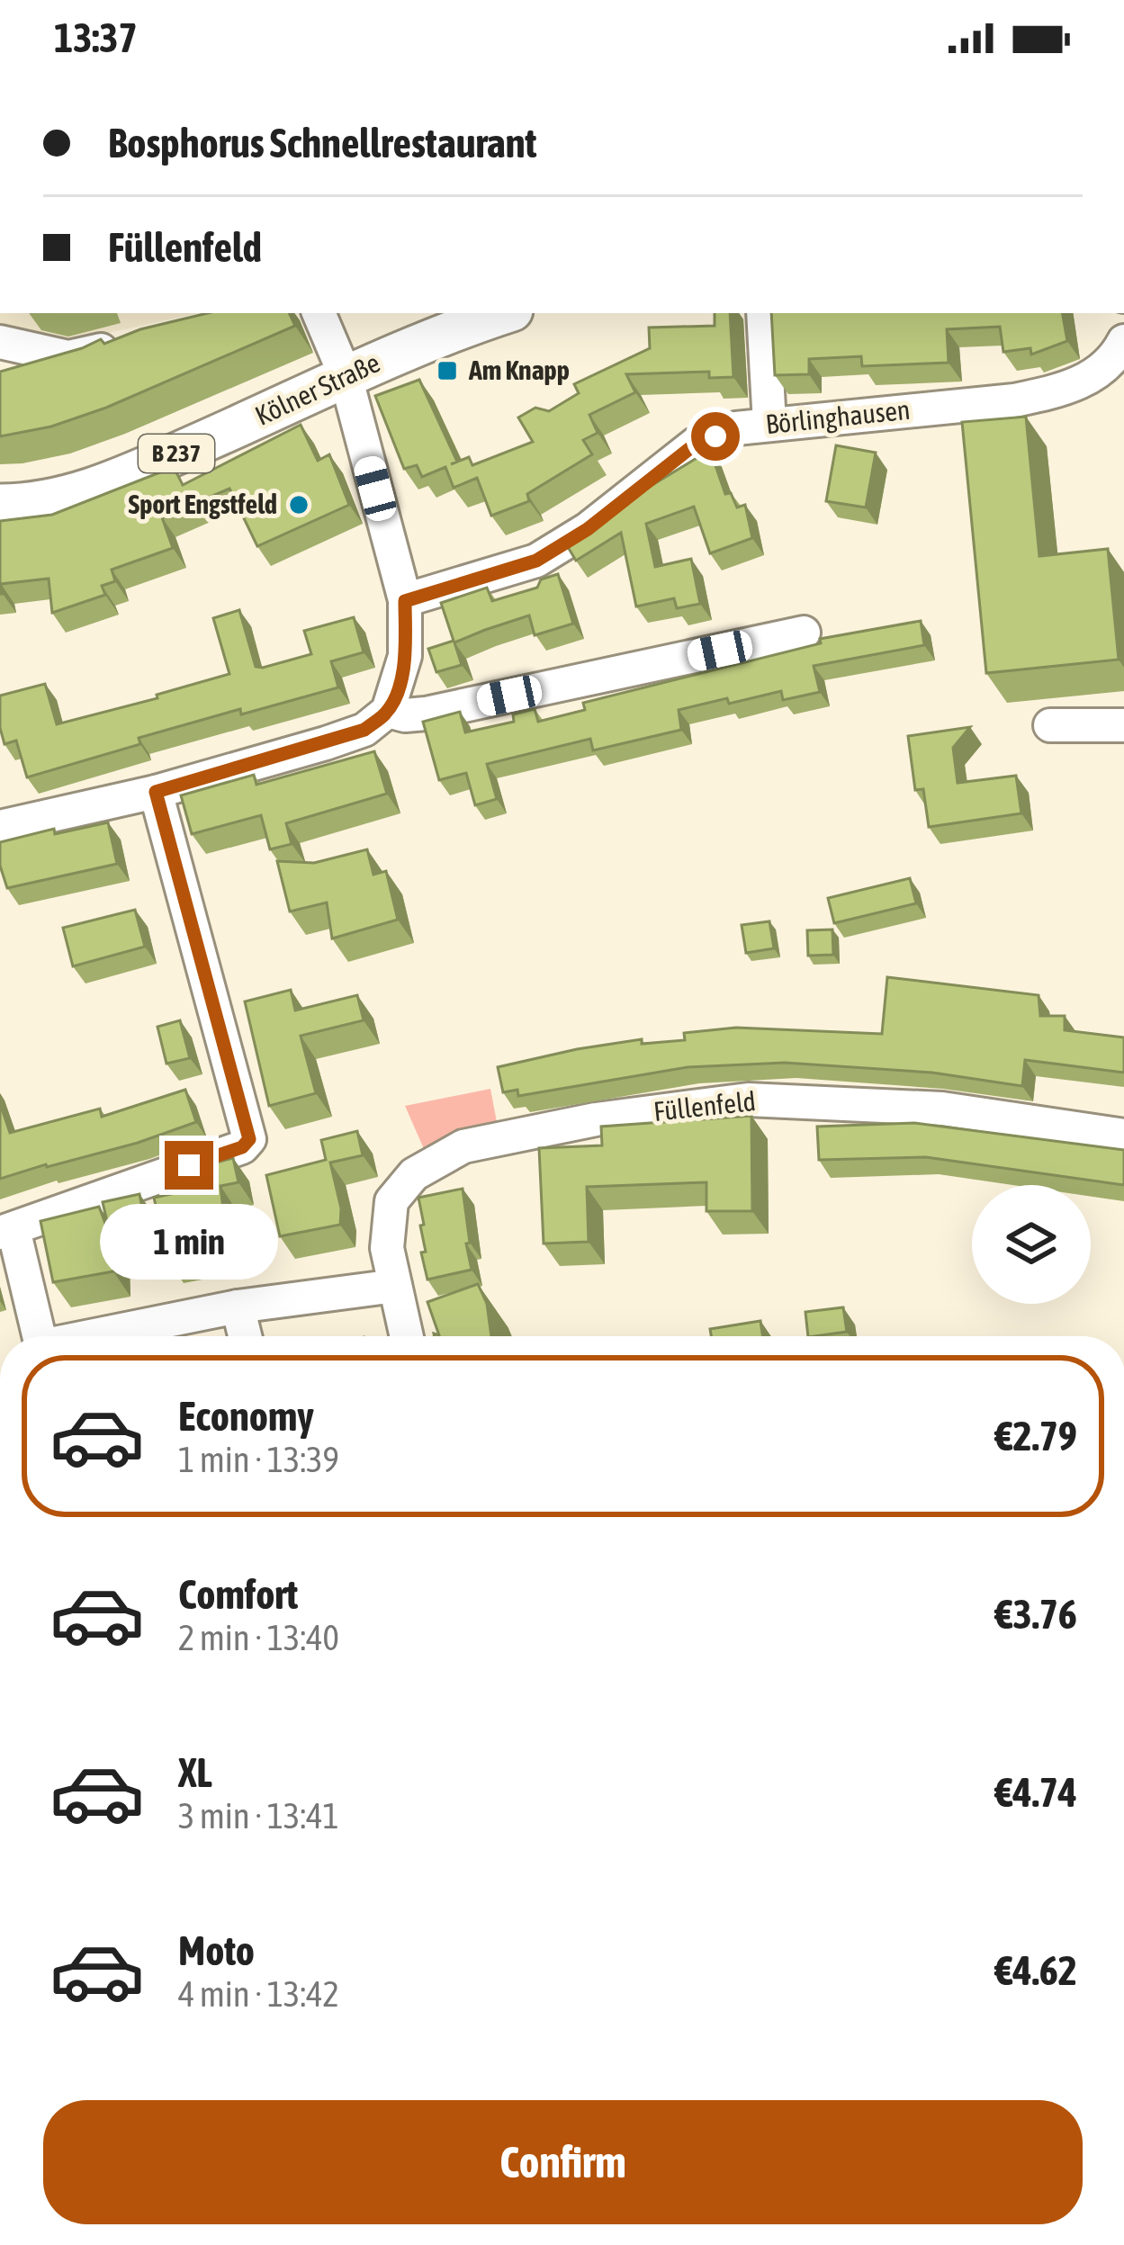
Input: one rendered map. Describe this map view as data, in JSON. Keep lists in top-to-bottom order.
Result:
{
  "streets": {
    "main road": ["Kölner Straße", "B 237"],
    "street": ["Börlinghausen", "Füllenfeld"]
  },
  "places": {
    "transit": ["Am Knapp"],
    "other": ["Sport Engstfeld"]
  },
  "page": {
    "status": "13:37",
    "banner": ["Bosphorus Schnellrestaurant", "Füllenfeld"],
    "bubble": "1 min",
    "list": [
      {
        "name": "Economy",
        "note": "1 min · 13:39",
        "value": "€2.79"
      },
      {
        "name": "Comfort",
        "note": "2 min · 13:40",
        "value": "€3.76"
      },
      {
        "name": "XL",
        "note": "3 min · 13:41",
        "value": "€4.74"
      },
      {
        "name": "Moto",
        "note": "4 min · 13:42",
        "value": "€4.62"
      }
    ],
    "buttons": "Confirm"
  }
}
